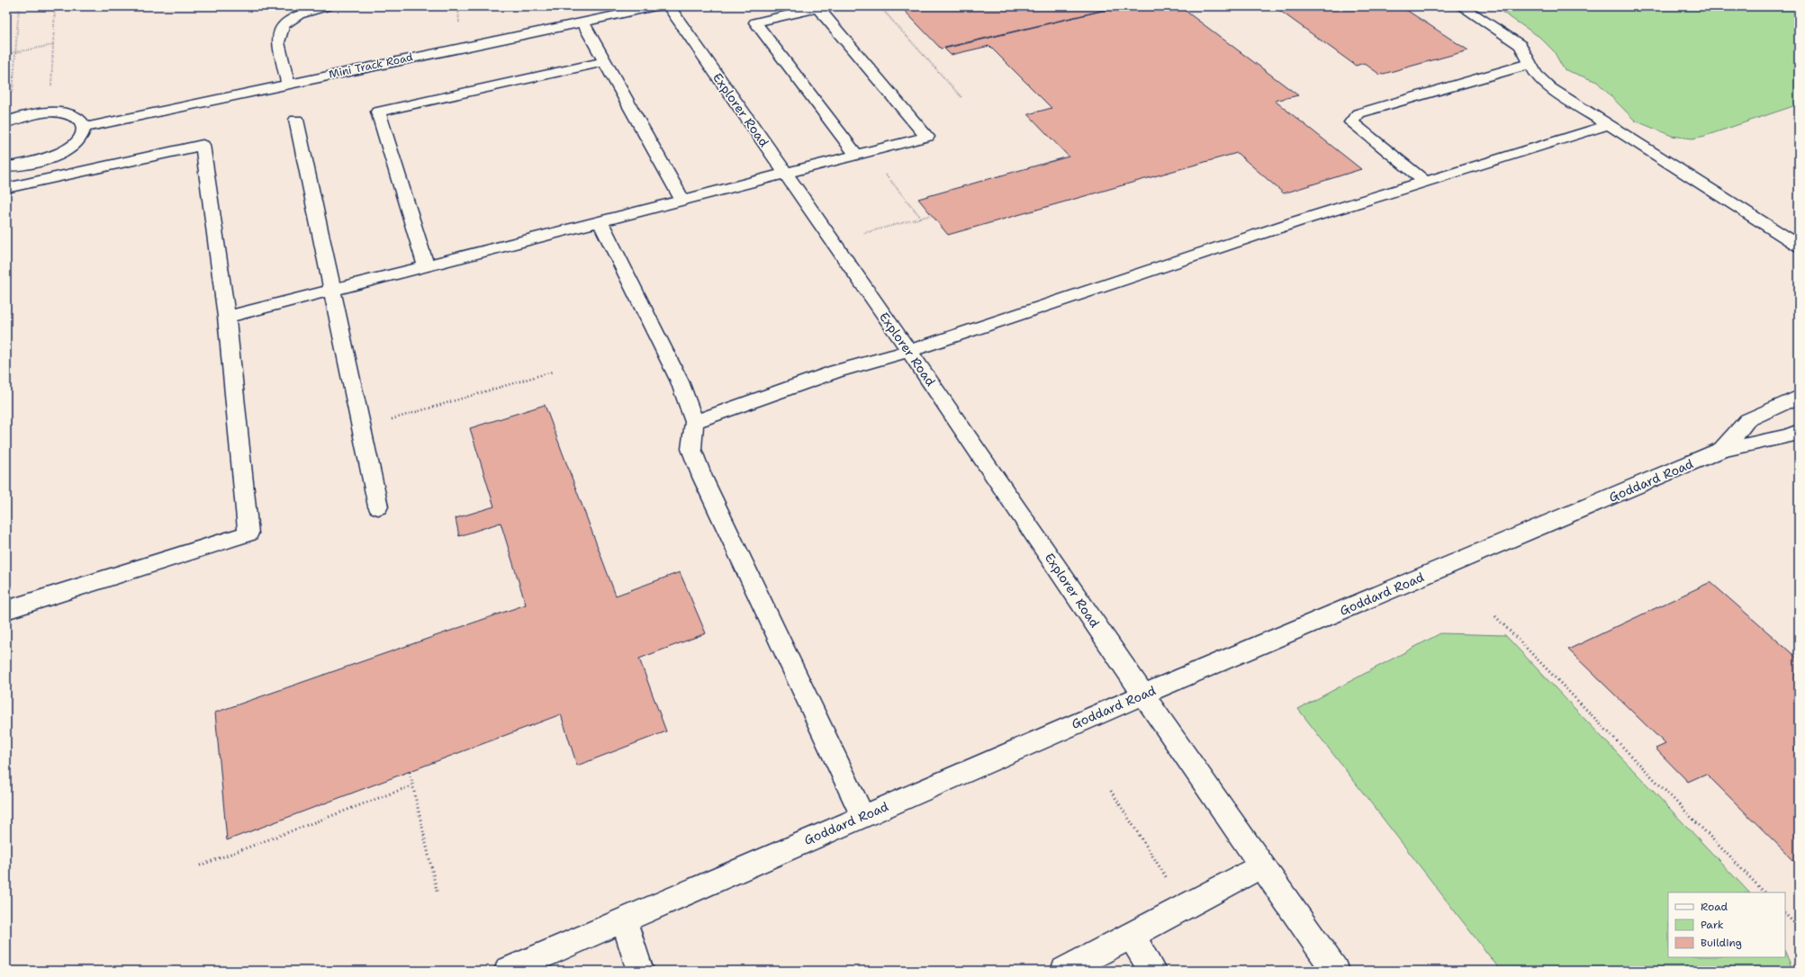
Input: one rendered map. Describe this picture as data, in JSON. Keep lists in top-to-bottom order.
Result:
{
  "streets": {
    "street": ["Mini Track Road", "Explorer Road", "Goddard Road"]
  },
  "crossings": [
    ["Explorer Road", "Goddard Road"]
  ],
  "legend": ["Road", "Park", "Building"]
}
